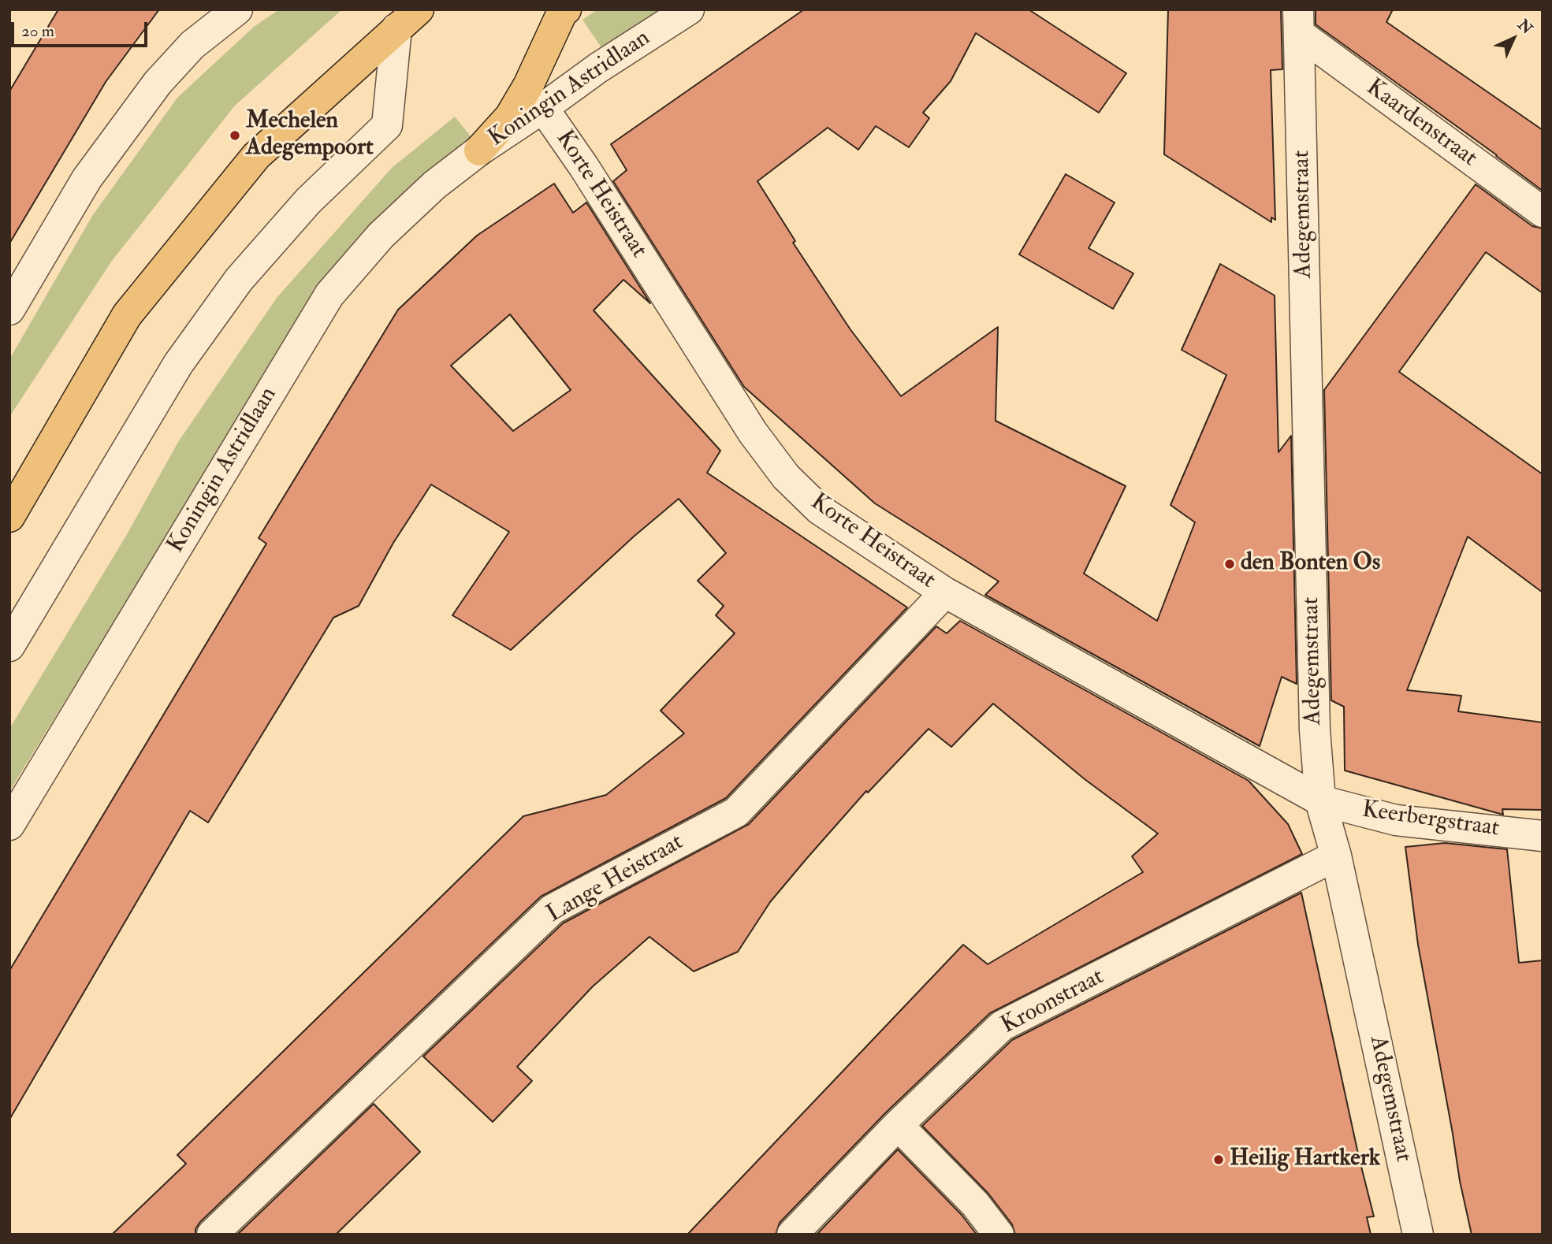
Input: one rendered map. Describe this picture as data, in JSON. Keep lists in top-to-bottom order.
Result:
{
  "streets": {
    "main road": ["Koningin Astridlaan"],
    "street": [
      "Kaardenstraat",
      "Korte Heistraat",
      "Adegemstraat",
      "Keerbergstraat",
      "Lange Heistraat",
      "Kroonstraat"
    ]
  },
  "crossings": [
    ["Koningin Astridlaan", "Korte Heistraat"],
    ["Kaardenstraat", "Adegemstraat"],
    ["Korte Heistraat", "Adegemstraat"],
    ["Korte Heistraat", "Keerbergstraat"],
    ["Korte Heistraat", "Lange Heistraat"],
    ["Adegemstraat", "Keerbergstraat"],
    ["Adegemstraat", "Kroonstraat"]
  ],
  "places": ["Mechelen Adegempoort", "den Bonten Os", "Heilig Hartkerk"],
  "scale_bar": "20 m",
  "north": "top right"
}
